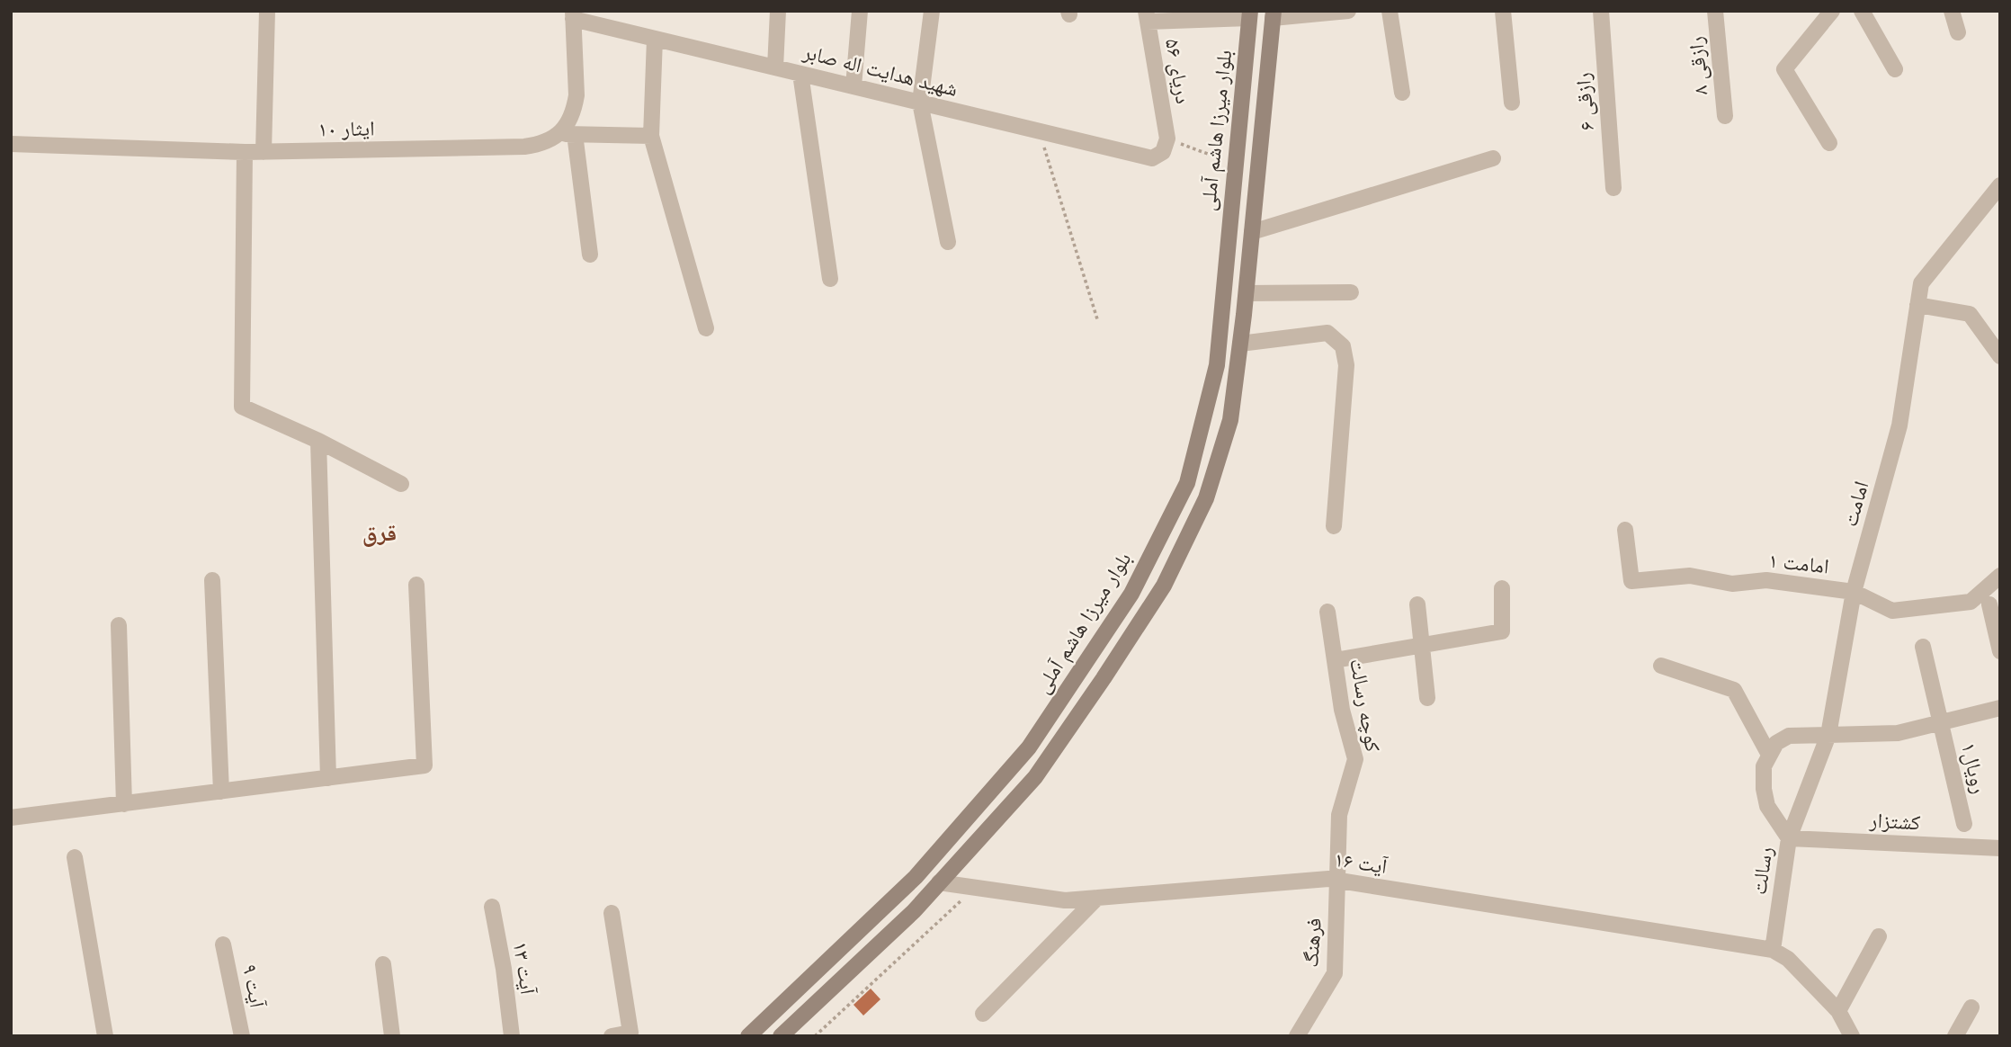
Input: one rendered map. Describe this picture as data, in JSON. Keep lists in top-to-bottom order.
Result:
{
  "streets": {
    "main road": ["بلوار میرزا هاشم آملی"],
    "street": [
      "رازقی ۸",
      "شهید هدایت اله صابر",
      "دریای ۵۶",
      "رازقی ۶",
      "ایثار ۱۰",
      "امامت",
      "امامت ۱",
      "کوچه رسالت",
      "رویال۱",
      "کشتزار",
      "آیت ۱۶",
      "رسالت",
      "فرهنگ",
      "آیت ۱۳",
      "آیت ۹"
    ]
  },
  "crossings": [
    ["شهید هدایت اله صابر", "دریای ۵۶"],
    ["امامت", "امامت ۱"],
    ["امامت", "کشتزار"],
    ["امامت", "رسالت"],
    ["کوچه رسالت", "آیت ۱۶"],
    ["کوچه رسالت", "فرهنگ"],
    ["کشتزار", "رسالت"],
    ["آیت ۱۶", "رسالت"],
    ["آیت ۱۶", "فرهنگ"]
  ],
  "districts": ["قرق"]
}
